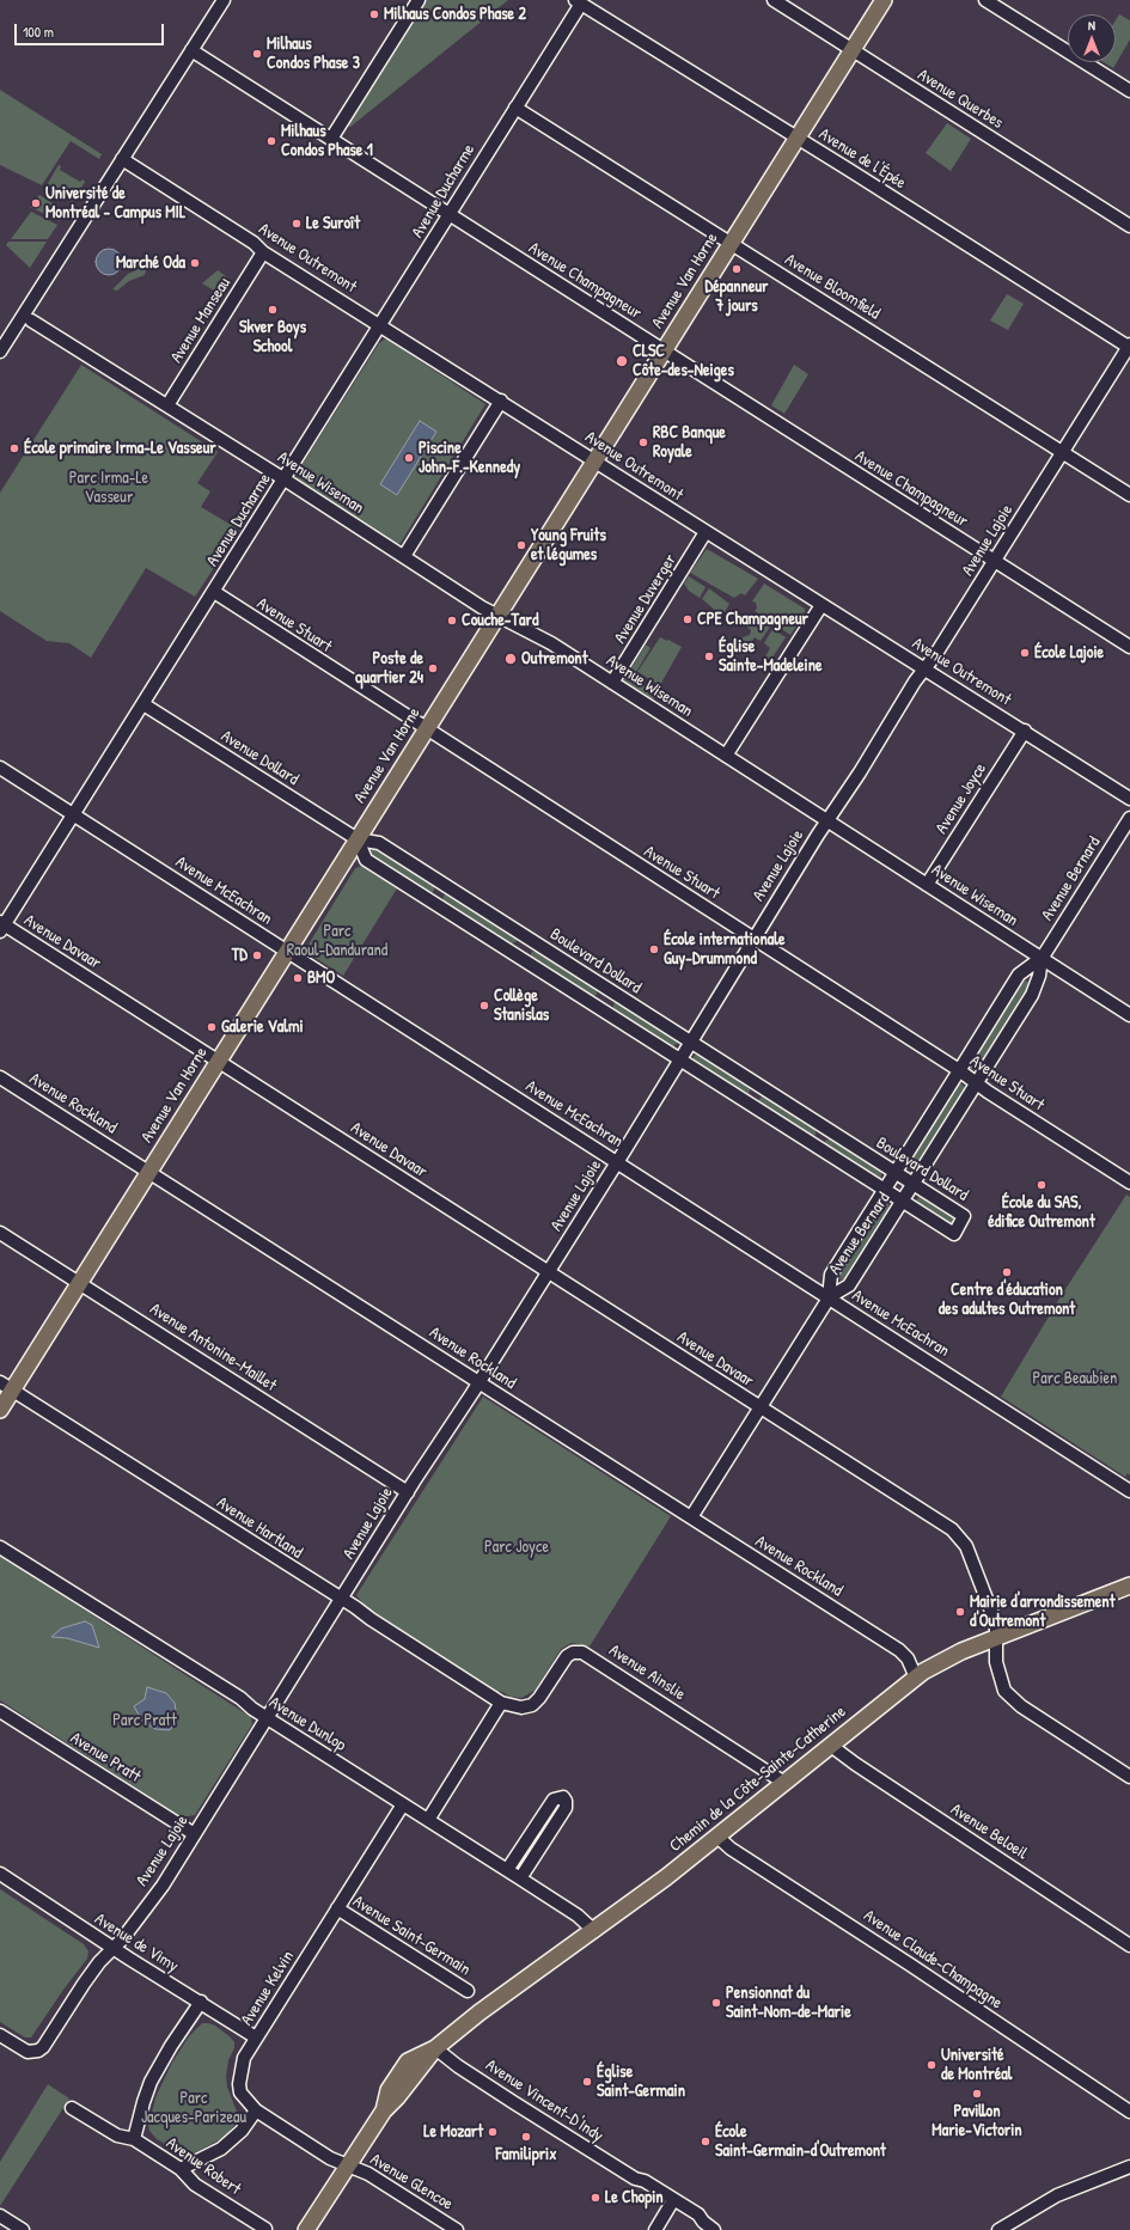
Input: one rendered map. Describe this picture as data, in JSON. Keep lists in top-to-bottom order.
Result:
{
  "streets": {
    "main road": ["Avenue Van Horne", "Chemin de la Côte-Sainte-Catherine"],
    "street": [
      "Avenue Querbes",
      "Avenue de l'Épée",
      "Avenue Ducharme",
      "Avenue Outremont",
      "Avenue Champagneur",
      "Avenue Bloomfield",
      "Avenue Manseau",
      "Avenue Wiseman",
      "Avenue Lajoie",
      "Avenue Duverger",
      "Avenue Stuart",
      "Avenue Dollard",
      "Avenue Joyce",
      "Avenue Bernard",
      "Avenue McEachran",
      "Avenue Davaar",
      "Boulevard Dollard",
      "Avenue Rockland",
      "Avenue Antonine-Maillet",
      "Avenue Hartland",
      "Avenue Ainslie",
      "Avenue Dunlop",
      "Avenue Pratt",
      "Avenue Beloeil",
      "Avenue Saint-Germain",
      "Avenue de Vimy",
      "Avenue Claude-Champagne",
      "Avenue Kelvin",
      "Avenue Vincent-D'Indy",
      "Avenue Robert",
      "Avenue Glencoe"
    ]
  },
  "crossings": [
    ["Avenue Querbes", "Avenue Van Horne"],
    ["Avenue de l'Épée", "Avenue Ducharme"],
    ["Avenue de l'Épée", "Avenue Van Horne"],
    ["Avenue de l'Épée", "Avenue Lajoie"],
    ["Avenue Ducharme", "Avenue Outremont"],
    ["Avenue Ducharme", "Avenue Champagneur"],
    ["Avenue Ducharme", "Avenue Bloomfield"],
    ["Avenue Ducharme", "Avenue Wiseman"],
    ["Avenue Ducharme", "Avenue Stuart"],
    ["Avenue Ducharme", "Avenue Dollard"],
    ["Avenue Ducharme", "Avenue McEachran"],
    ["Avenue Ducharme", "Avenue Davaar"],
    ["Avenue Outremont", "Avenue Van Horne"],
    ["Avenue Outremont", "Avenue Manseau"],
    ["Avenue Outremont", "Avenue Lajoie"],
    ["Avenue Outremont", "Avenue Duverger"],
    ["Avenue Outremont", "Avenue Joyce"],
    ["Avenue Champagneur", "Avenue Van Horne"],
    ["Avenue Champagneur", "Avenue Lajoie"],
    ["Avenue Van Horne", "Avenue Bloomfield"],
    ["Avenue Van Horne", "Avenue Wiseman"],
    ["Avenue Van Horne", "Avenue Stuart"],
    ["Avenue Van Horne", "Avenue Dollard"],
    ["Avenue Van Horne", "Avenue McEachran"],
    ["Avenue Van Horne", "Avenue Davaar"],
    ["Avenue Van Horne", "Boulevard Dollard"],
    ["Avenue Van Horne", "Avenue Rockland"],
    ["Avenue Van Horne", "Avenue Antonine-Maillet"],
    ["Avenue Van Horne", "Avenue Hartland"],
    ["Avenue Bloomfield", "Avenue Lajoie"],
    ["Avenue Manseau", "Avenue Wiseman"],
    ["Avenue Wiseman", "Avenue Lajoie"],
    ["Avenue Wiseman", "Avenue Duverger"],
    ["Avenue Wiseman", "Avenue Joyce"],
    ["Avenue Wiseman", "Avenue Bernard"],
    ["Avenue Lajoie", "Avenue Stuart"],
    ["Avenue Lajoie", "Avenue McEachran"],
    ["Avenue Lajoie", "Avenue Davaar"],
    ["Avenue Lajoie", "Boulevard Dollard"],
    ["Avenue Lajoie", "Avenue Rockland"],
    ["Avenue Lajoie", "Avenue Antonine-Maillet"],
    ["Avenue Lajoie", "Avenue Hartland"],
    ["Avenue Lajoie", "Avenue Dunlop"],
    ["Avenue Lajoie", "Avenue Pratt"],
    ["Avenue Lajoie", "Avenue de Vimy"],
    ["Avenue Stuart", "Avenue Bernard"],
    ["Avenue Dollard", "Boulevard Dollard"],
    ["Avenue Bernard", "Avenue McEachran"],
    ["Avenue Bernard", "Avenue Davaar"],
    ["Avenue Bernard", "Boulevard Dollard"],
    ["Avenue McEachran", "Avenue Davaar"],
    ["Avenue Davaar", "Avenue Rockland"],
    ["Avenue Davaar", "Chemin de la Côte-Sainte-Catherine"],
    ["Avenue Rockland", "Chemin de la Côte-Sainte-Catherine"],
    ["Avenue Hartland", "Avenue Ainslie"],
    ["Avenue Ainslie", "Chemin de la Côte-Sainte-Catherine"],
    ["Avenue Dunlop", "Chemin de la Côte-Sainte-Catherine"],
    ["Avenue Dunlop", "Avenue Kelvin"],
    ["Chemin de la Côte-Sainte-Catherine", "Avenue Beloeil"],
    ["Chemin de la Côte-Sainte-Catherine", "Avenue Claude-Champagne"],
    ["Chemin de la Côte-Sainte-Catherine", "Avenue Vincent-D'Indy"],
    ["Chemin de la Côte-Sainte-Catherine", "Avenue Glencoe"],
    ["Avenue Saint-Germain", "Avenue Kelvin"],
    ["Avenue de Vimy", "Avenue Kelvin"]
  ],
  "parks": [
    "Parc Irma-Le Vasseur",
    "Parc Raoul-Dandurand",
    "Parc Beaubien",
    "Parc Joyce",
    "Parc Pratt",
    "Parc Jacques-Parizeau"
  ],
  "places": [
    "Milhaus Condos Phase 2",
    "Milhaus Condos Phase 3",
    "Milhaus Condos Phase 1",
    "Université de Montréal - Campus MIL",
    "Le Suroît",
    "Marché Oda",
    "Dépanneur 7 jours",
    "Skver Boys School",
    "CLSC Côte-des-Neiges",
    "RBC Banque Royale",
    "École primaire Irma-Le Vasseur",
    "Piscine John-F.-Kennedy",
    "Young Fruits et légumes",
    "CPE Champagneur",
    "Couche-Tard",
    "École Lajoie",
    "Église Sainte-Madeleine",
    "Outremont",
    "Poste de quartier 24",
    "École internationale Guy-Drummond",
    "TD",
    "BMO",
    "Collège Stanislas",
    "Galerie Valmi",
    "École du SAS, édifice Outremont",
    "Centre d'éducation des adultes Outremont",
    "Mairie d'arrondissement d'Outremont",
    "Pensionnat du Saint-Nom-de-Marie",
    "Université de Montréal",
    "Église Saint-Germain",
    "Pavillon Marie-Victorin",
    "Le Mozart",
    "Familiprix",
    "École Saint-Germain-d'Outremont",
    "Le Chopin"
  ],
  "scale_bar": "100 m",
  "north": "top"
}
